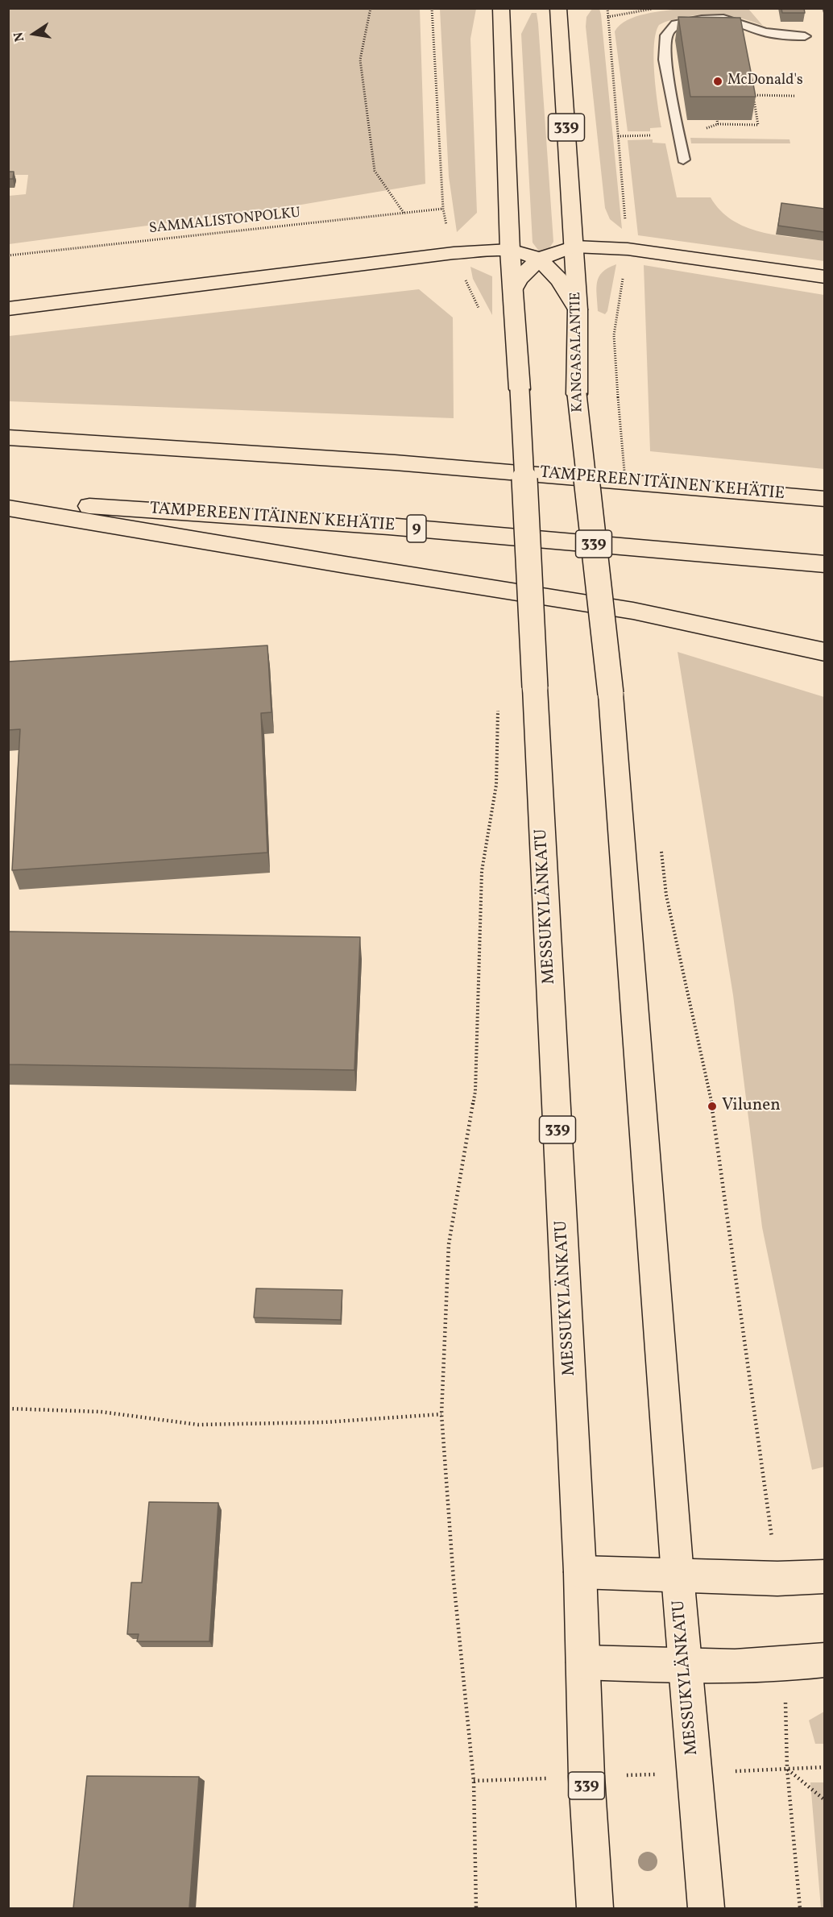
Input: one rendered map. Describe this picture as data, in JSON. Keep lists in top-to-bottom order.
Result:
{
  "streets": {
    "main road": [
      "339",
      "KANGASALANTIE",
      "TAMPEREEN ITÄINEN KEHÄTIE",
      "9",
      "MESSUKYLÄNKATU"
    ],
    "path": ["SAMMALISTONPOLKU"]
  },
  "crossings": [
    ["339", "MESSUKYLÄNKATU"],
    ["KANGASALANTIE", "MESSUKYLÄNKATU"]
  ],
  "places": ["McDonald's", "Vilunen"],
  "north": "left"
}
